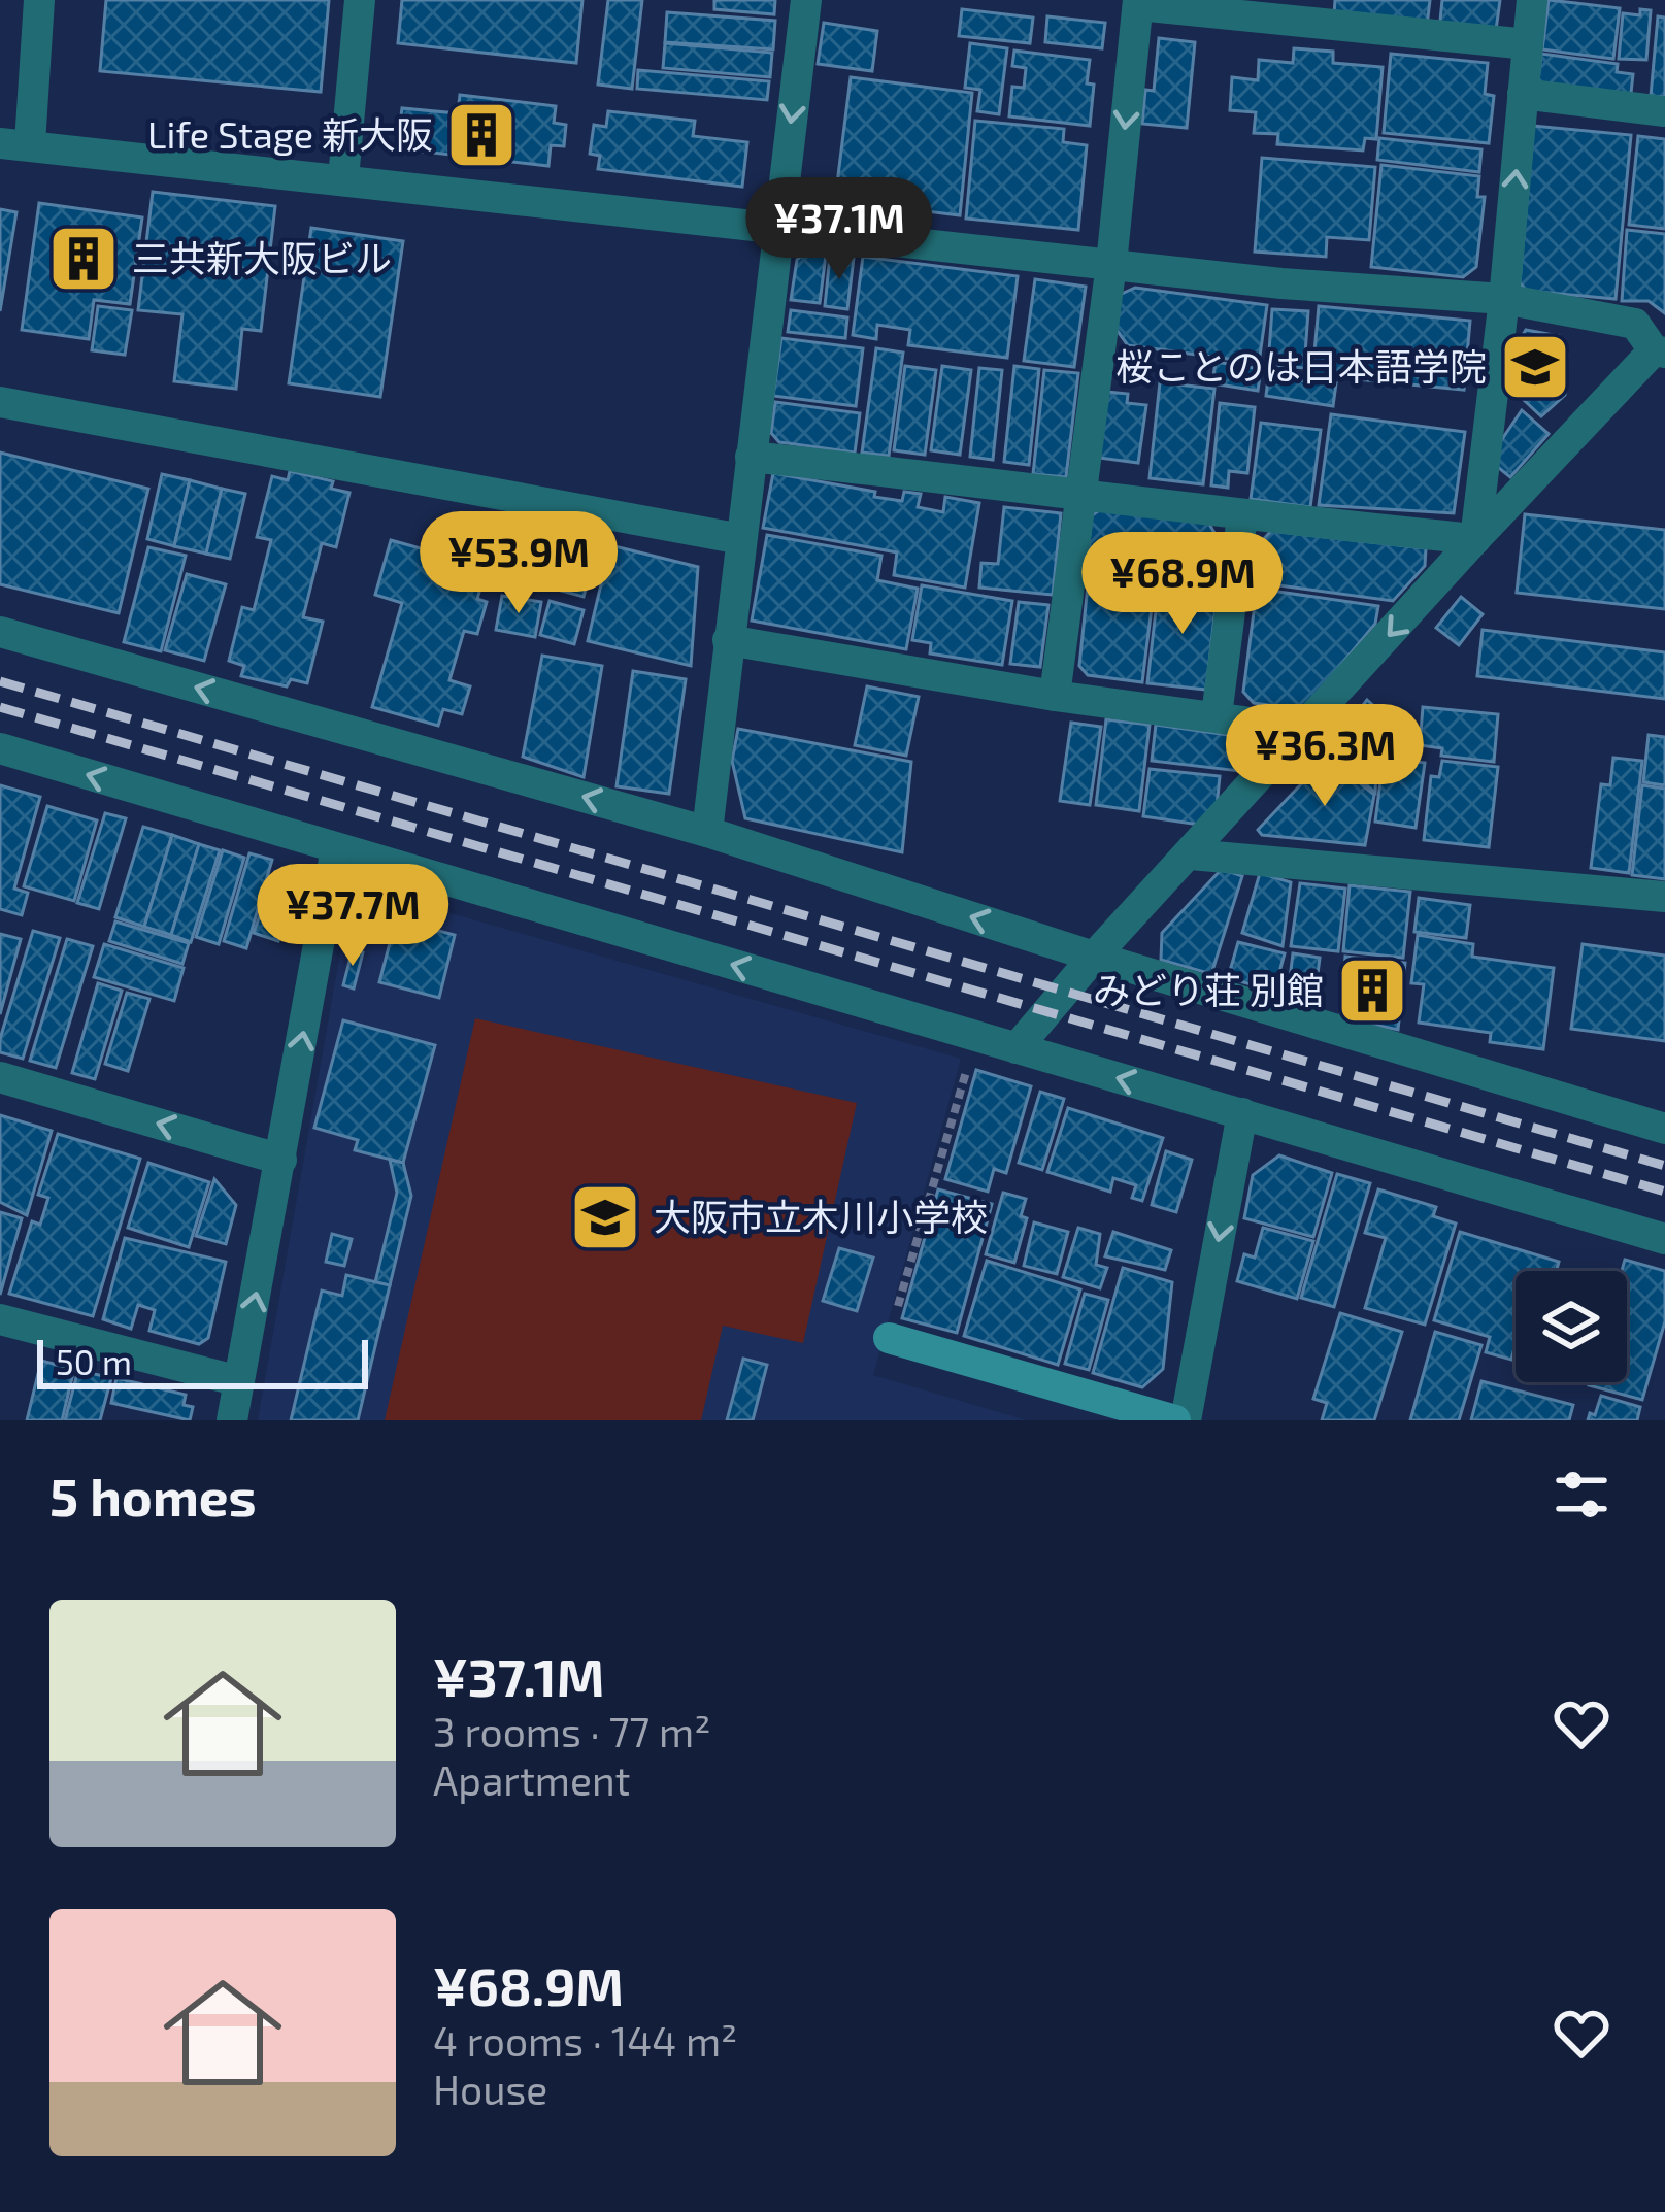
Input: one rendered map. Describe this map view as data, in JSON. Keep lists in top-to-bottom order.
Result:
{
  "places": {
    "building": ["Life Stage 新大阪", "三共新大阪ビル", "みどり荘 別館"],
    "school or university": ["桜ことのは日本語学院", "大阪市立木川小学校"]
  },
  "scale_bar": "50 m",
  "page": {
    "price": [
      "¥37.1M",
      "¥53.9M",
      "¥68.9M",
      "¥36.3M",
      "¥37.7M"
    ],
    "scale": "50 m",
    "heading": "5 homes",
    "list": [
      {
        "name": "¥37.1M",
        "note": "3 rooms · 77 m² · Apartment"
      },
      {
        "name": "¥68.9M",
        "note": "4 rooms · 144 m² · House"
      }
    ]
  }
}
